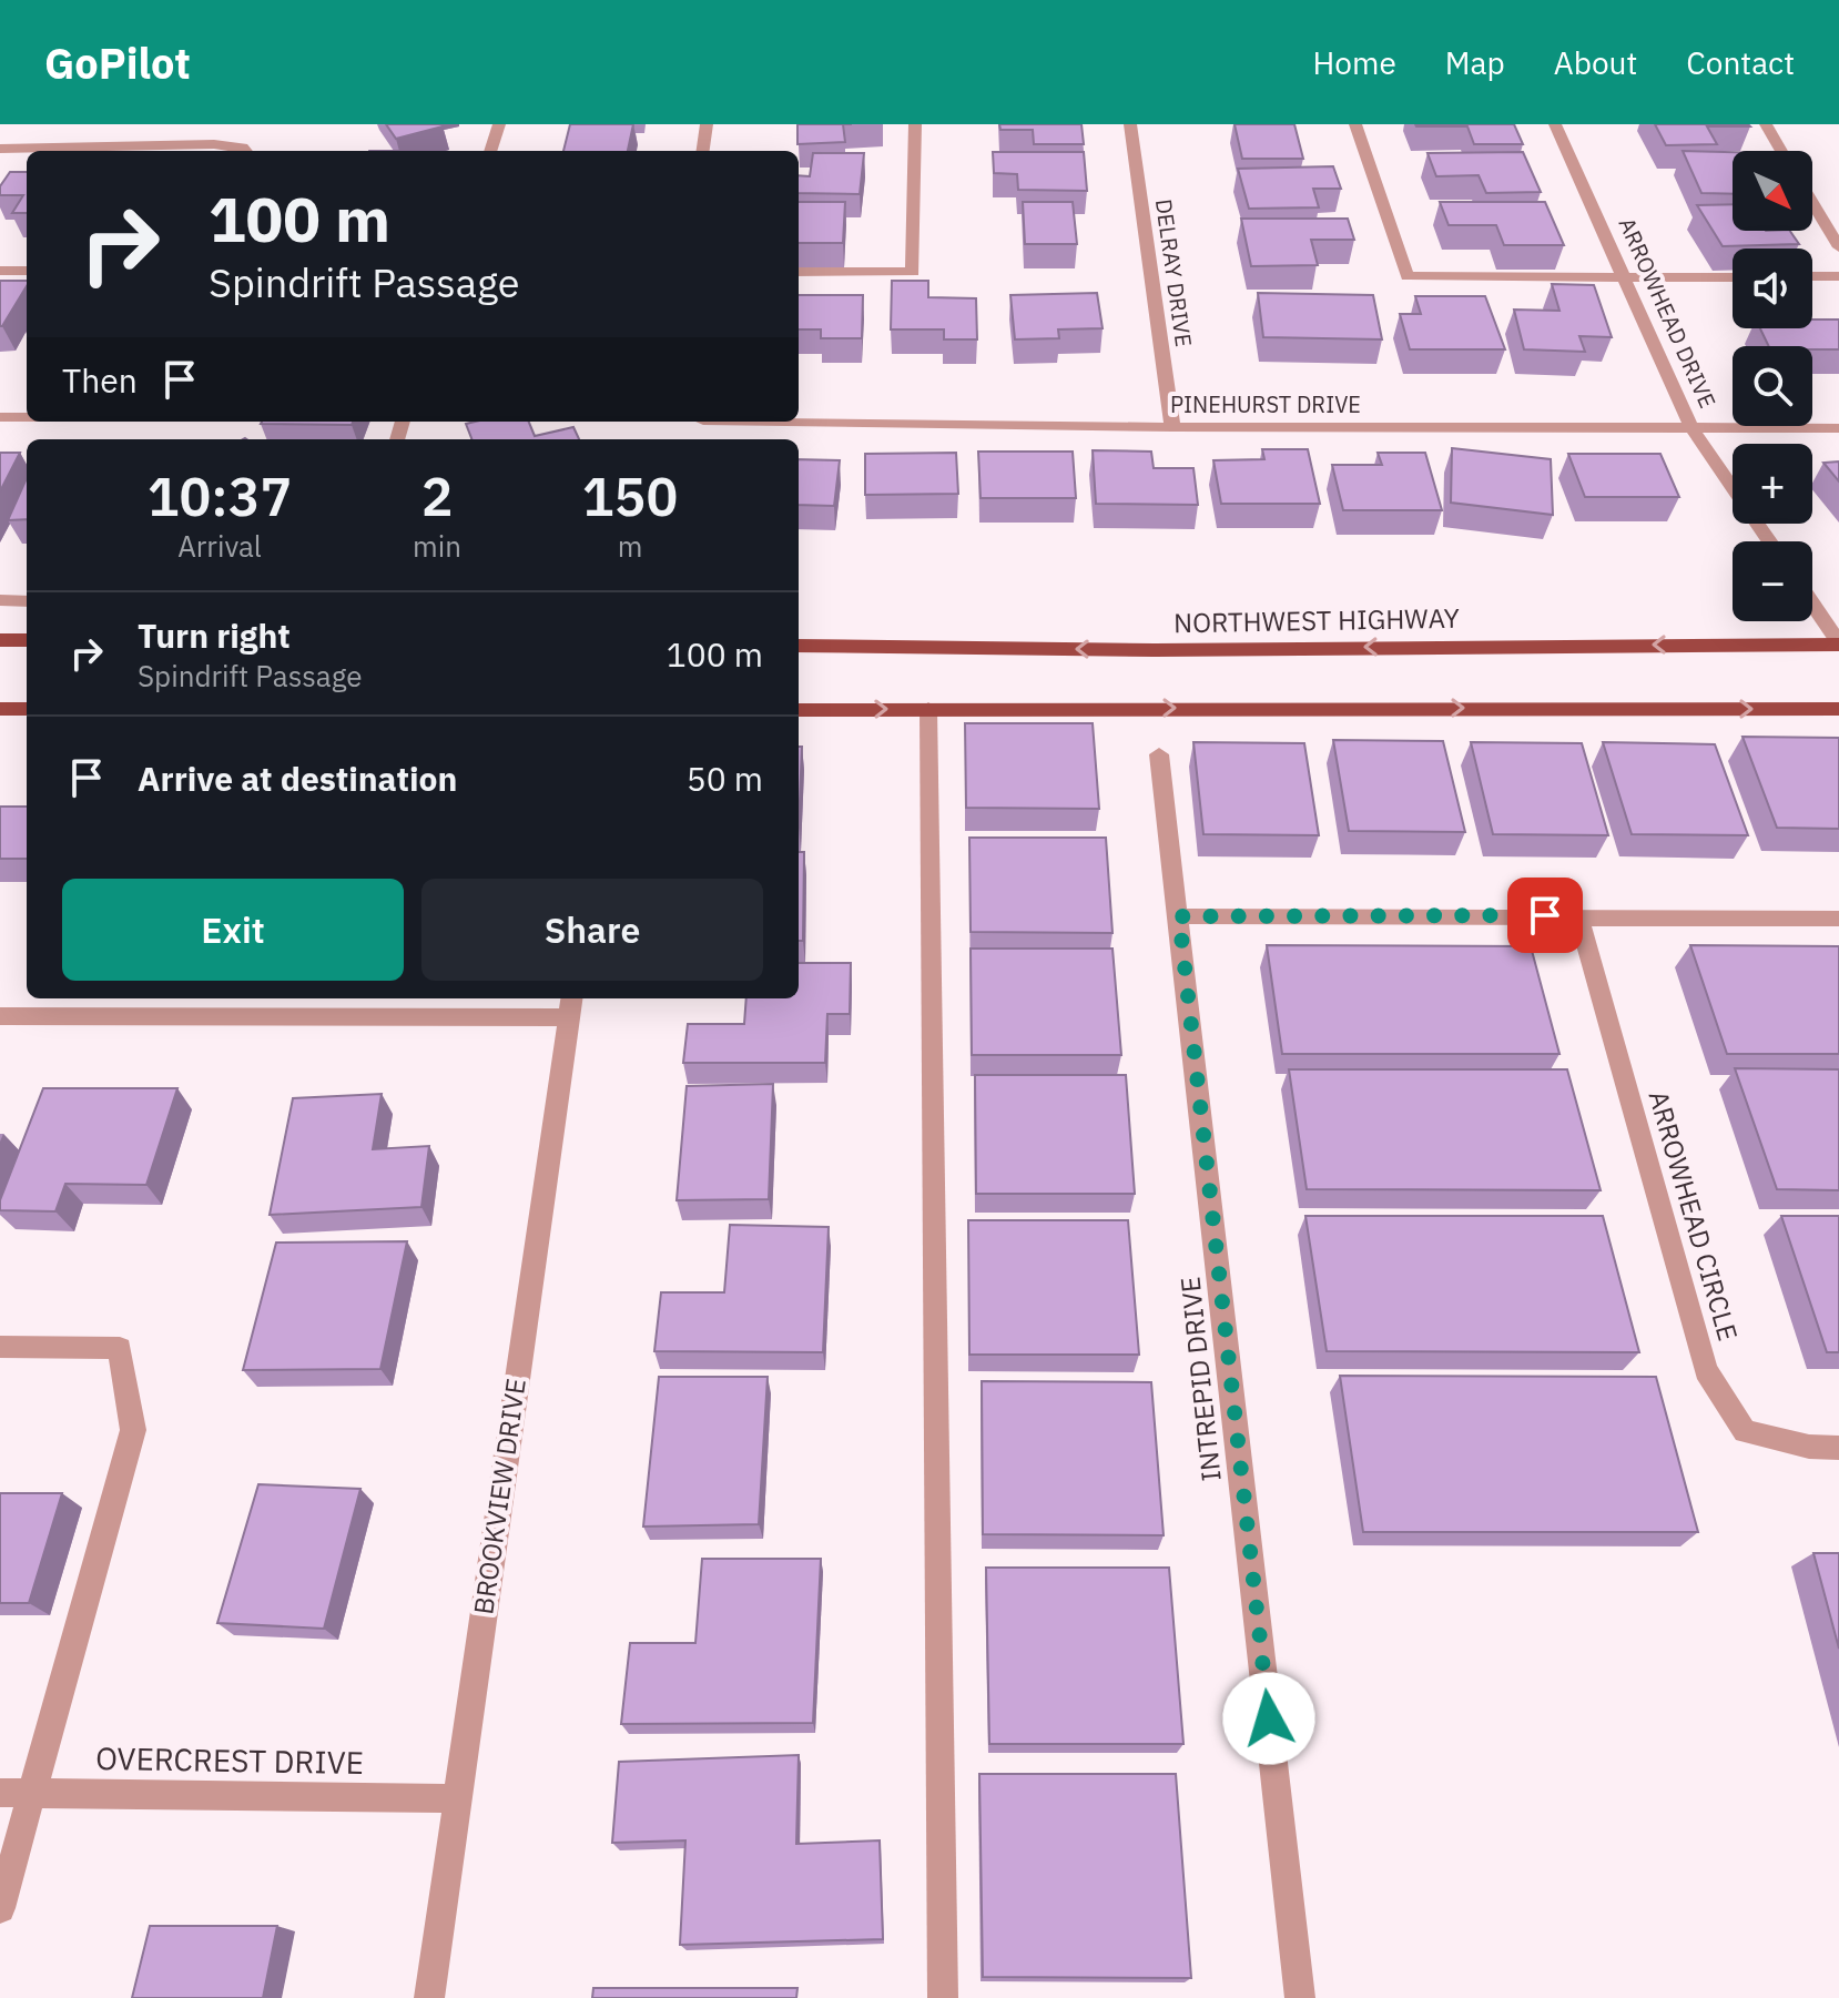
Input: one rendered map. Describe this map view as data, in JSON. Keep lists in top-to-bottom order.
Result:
{
  "streets": {
    "main road": ["NORTHWEST HIGHWAY"],
    "street": [
      "DELRAY DRIVE",
      "ARROWHEAD DRIVE",
      "PINEHURST DRIVE",
      "ARROWHEAD CIRCLE",
      "INTREPID DRIVE",
      "BROOKVIEW DRIVE",
      "OVERCREST DRIVE"
    ]
  },
  "crossings": [
    ["DELRAY DRIVE", "PINEHURST DRIVE"],
    ["ARROWHEAD DRIVE", "PINEHURST DRIVE"],
    ["BROOKVIEW DRIVE", "OVERCREST DRIVE"]
  ],
  "north": "bottom right",
  "page": {
    "header": "GoPilot",
    "nav": [
      "Home",
      "Map",
      "About",
      "Contact"
    ],
    "map_buttons": ["+", "−"],
    "turn": ["100 m", "Spindrift Passage"],
    "then": "Then",
    "eta": [
      "10:37",
      "Arrival",
      "2",
      "min",
      "150",
      "m"
    ],
    "list": [
      {
        "name": "Turn right",
        "note": "Spindrift Passage",
        "value": "100 m"
      },
      {
        "name": "Arrive at destination",
        "value": "50 m"
      }
    ],
    "buttons": ["Exit", "Share"]
  }
}
